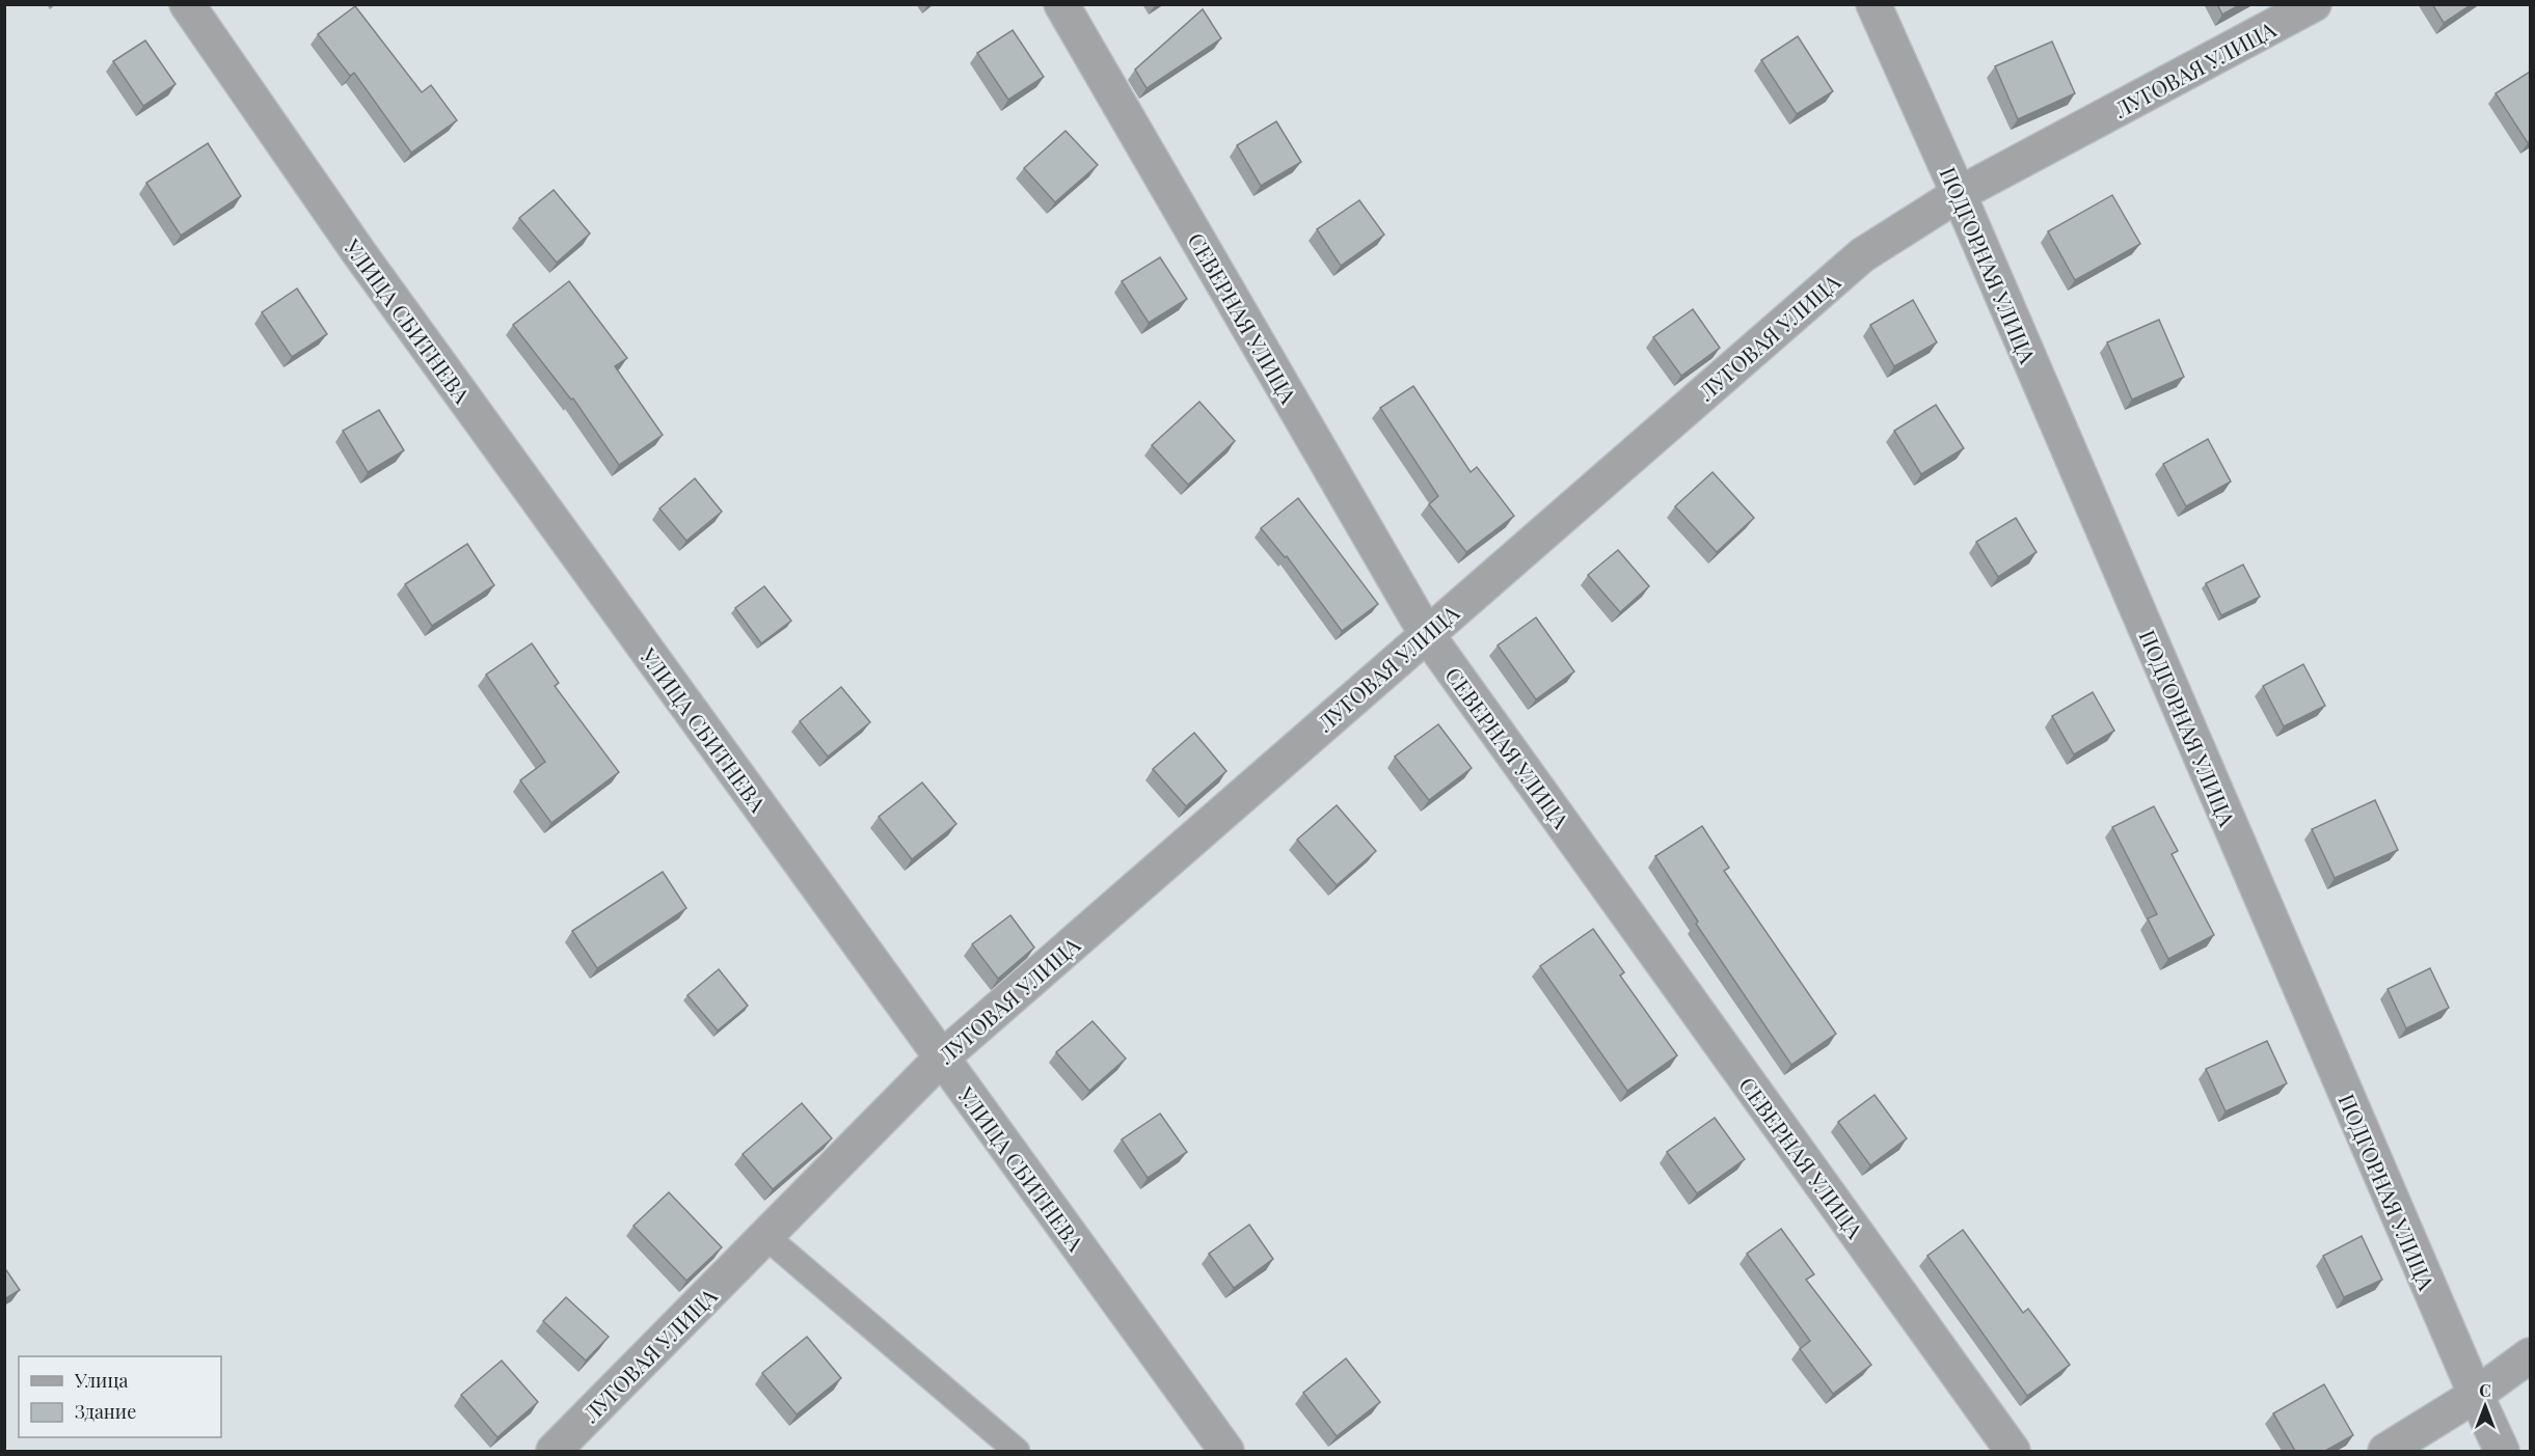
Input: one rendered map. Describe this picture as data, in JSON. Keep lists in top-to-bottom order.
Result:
{
  "streets": {
    "street": [
      "ЛУГОВАЯ УЛИЦА",
      "ПОДГОРНАЯ УЛИЦА",
      "СЕВЕРНАЯ УЛИЦА",
      "УЛИЦА СБИТНЕВА"
    ]
  },
  "crossings": [
    ["ЛУГОВАЯ УЛИЦА", "ПОДГОРНАЯ УЛИЦА"],
    ["ЛУГОВАЯ УЛИЦА", "СЕВЕРНАЯ УЛИЦА"],
    ["ЛУГОВАЯ УЛИЦА", "УЛИЦА СБИТНЕВА"]
  ],
  "legend": ["Улица", "Здание"],
  "north": "top"
}
